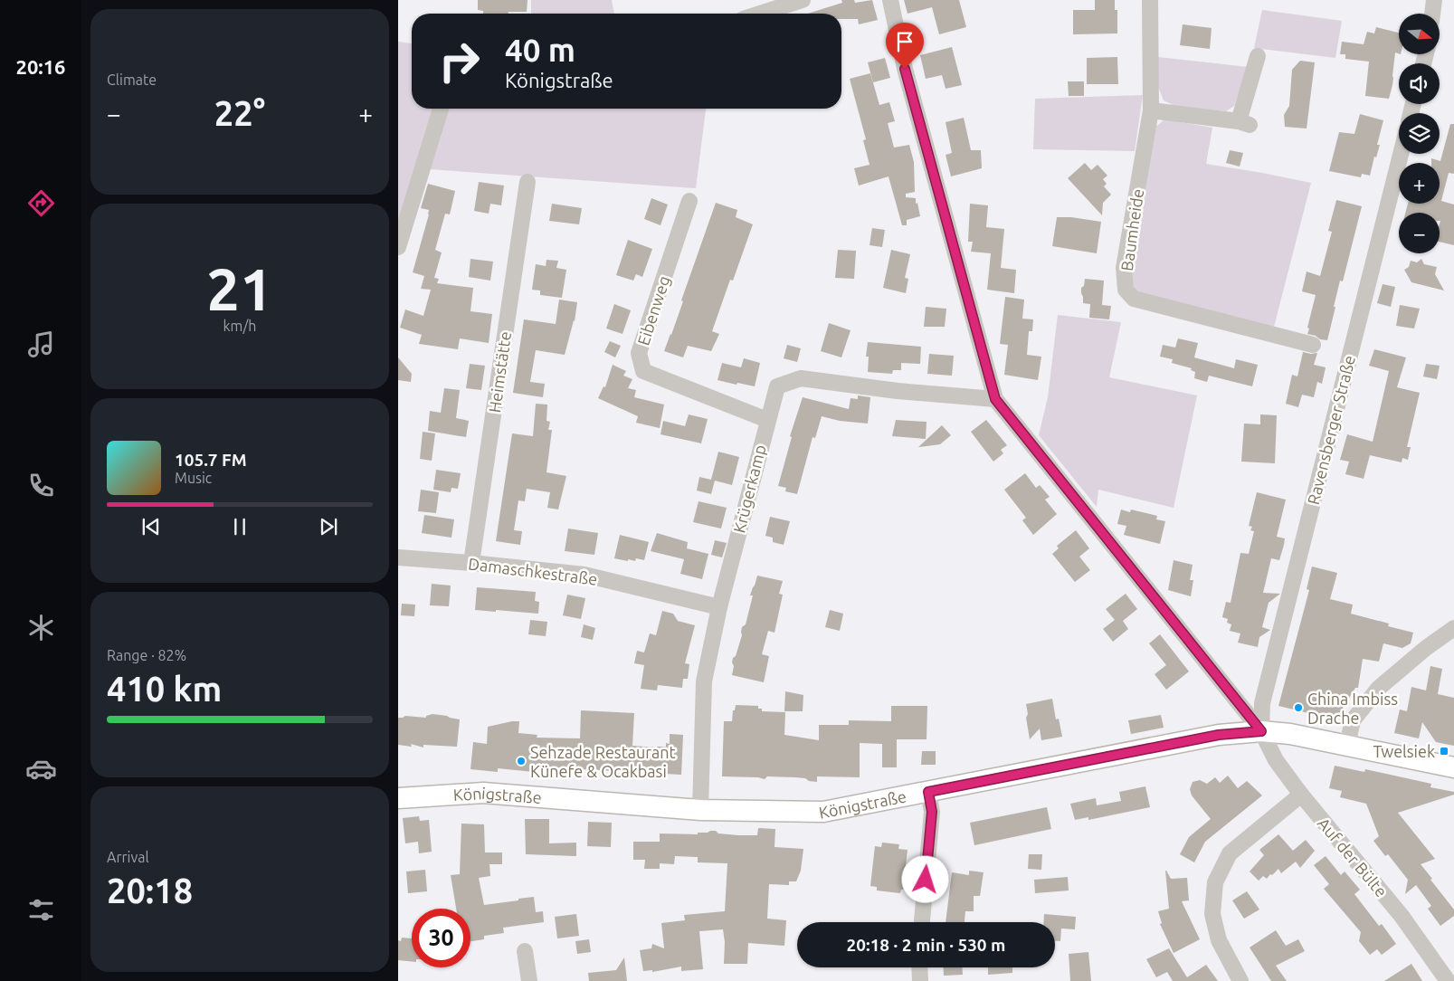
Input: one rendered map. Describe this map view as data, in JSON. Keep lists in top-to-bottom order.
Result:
{
  "streets": {
    "main road": ["Königstraße"],
    "street": [
      "Baumheide",
      "Eibenweg",
      "Heimstätte",
      "Ravensberger Straße",
      "Krügerkamp",
      "Damaschkestraße",
      "Auf der Bülte"
    ]
  },
  "crossings": [
    ["Eibenweg", "Krügerkamp"],
    ["Heimstätte", "Damaschkestraße"],
    ["Ravensberger Straße", "Königstraße"],
    ["Ravensberger Straße", "Auf der Bülte"],
    ["Krügerkamp", "Damaschkestraße"],
    ["Krügerkamp", "Königstraße"],
    ["Krügerkamp", "Auf der Bülte"],
    ["Königstraße", "Auf der Bülte"]
  ],
  "places": {
    "other": ["China Imbiss Drache", "Sehzade Restaurant Künefe & Ocakbasi"],
    "transit": ["Twelsiek"]
  },
  "north": "right",
  "page": {
    "tabs": "20:16",
    "tile": [
      "Climate",
      ["21", "km/h"],
      ["Range · 82%", "410 km"],
      ["Arrival", "20:18"]
    ],
    "map_buttons": ["+", "−"],
    "turn": ["40 m", "Königstraße"],
    "heat": ["−", "22°", "+"],
    "song": ["105.7 FM", "Music"],
    "limit": "30",
    "trip": "20:18 · 2 min · 530 m"
  }
}
